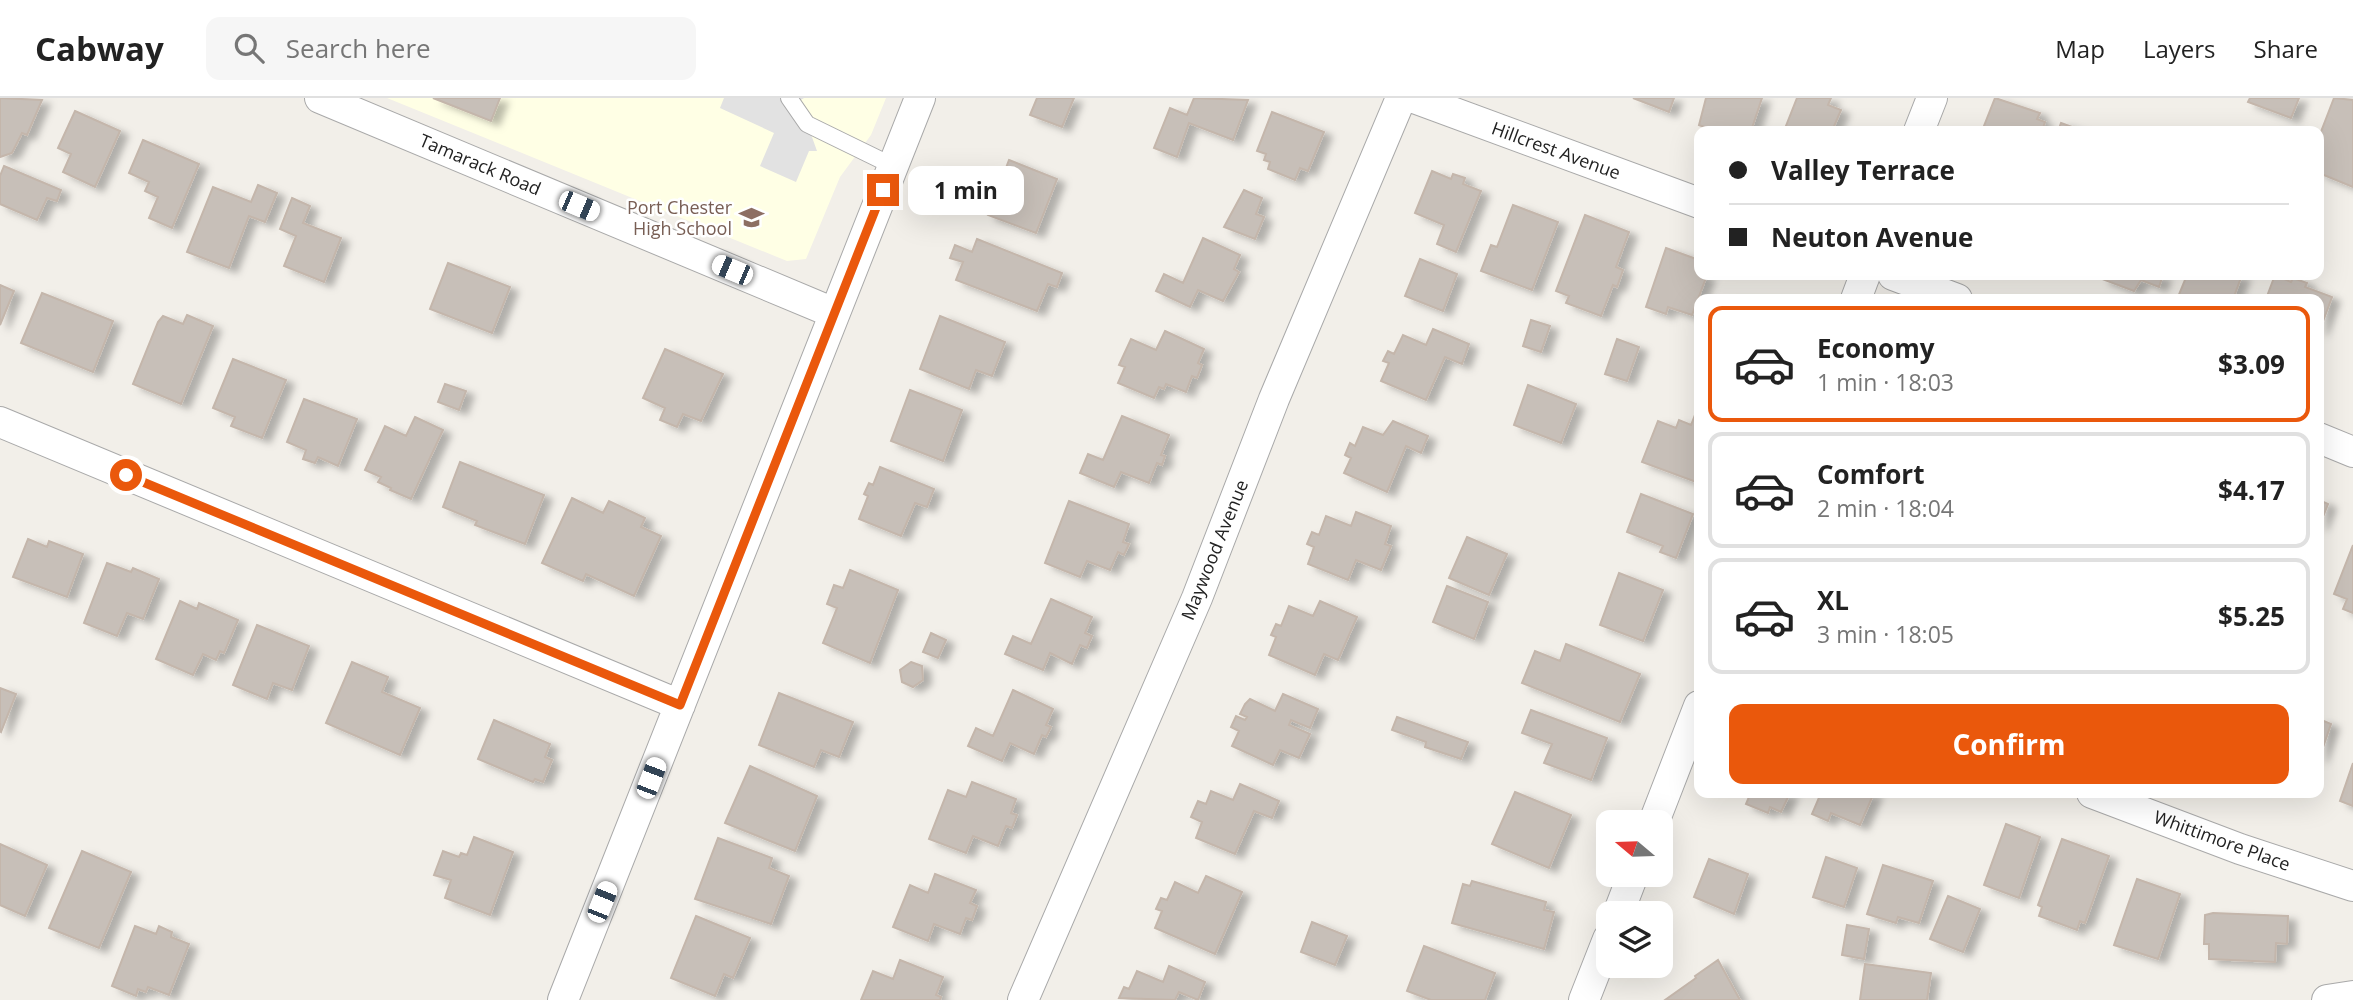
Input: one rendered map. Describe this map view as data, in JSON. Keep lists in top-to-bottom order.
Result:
{
  "streets": {
    "street": [
      "Hillcrest Avenue",
      "Tamarack Road",
      "Maywood Avenue",
      "Whittimore Place"
    ]
  },
  "places": {
    "school or university": ["Port Chester High School"]
  },
  "north": "left",
  "page": {
    "header": "Cabway",
    "search": "Search here",
    "nav": ["Map", "Layers", "Share"],
    "banner": ["Valley Terrace", "Neuton Avenue"],
    "bubble": "1 min",
    "list": [
      {
        "name": "Economy",
        "note": "1 min · 18:03",
        "value": "$3.09"
      },
      {
        "name": "Comfort",
        "note": "2 min · 18:04",
        "value": "$4.17"
      },
      {
        "name": "XL",
        "note": "3 min · 18:05",
        "value": "$5.25"
      }
    ],
    "buttons": "Confirm"
  }
}
